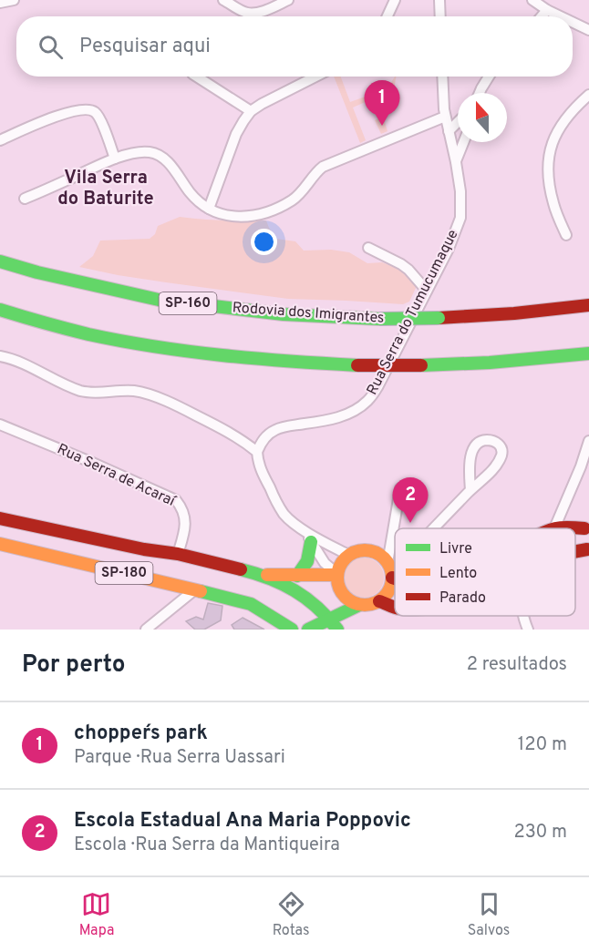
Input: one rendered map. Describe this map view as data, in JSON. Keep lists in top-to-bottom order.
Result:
{
  "streets": {
    "main road": ["SP-160", "Rodovia dos Imigrantes", "SP-180"],
    "street": ["Rua Serra do Tumucumaque", "Rua Serra de Acaraí"]
  },
  "crossings": [
    ["Rua Serra de Acaraí", "SP-180"]
  ],
  "districts": ["Vila Serra do Baturite"],
  "legend": ["Livre", "Lento", "Parado"],
  "north": "top",
  "page": {
    "search": "Pesquisar aqui",
    "pins": ["1", "2"],
    "heading": ["Por perto", "2 resultados"],
    "list": [
      {
        "mark": "1",
        "name": "chopper´s park",
        "note": "Parque · Rua Serra Uassari",
        "value": "120 m"
      },
      {
        "mark": "2",
        "name": "Escola Estadual Ana Maria Poppovic",
        "note": "Escola · Rua Serra da Mantiqueira",
        "value": "230 m"
      }
    ],
    "nav": ["Mapa", "Rotas", "Salvos"]
  }
}
